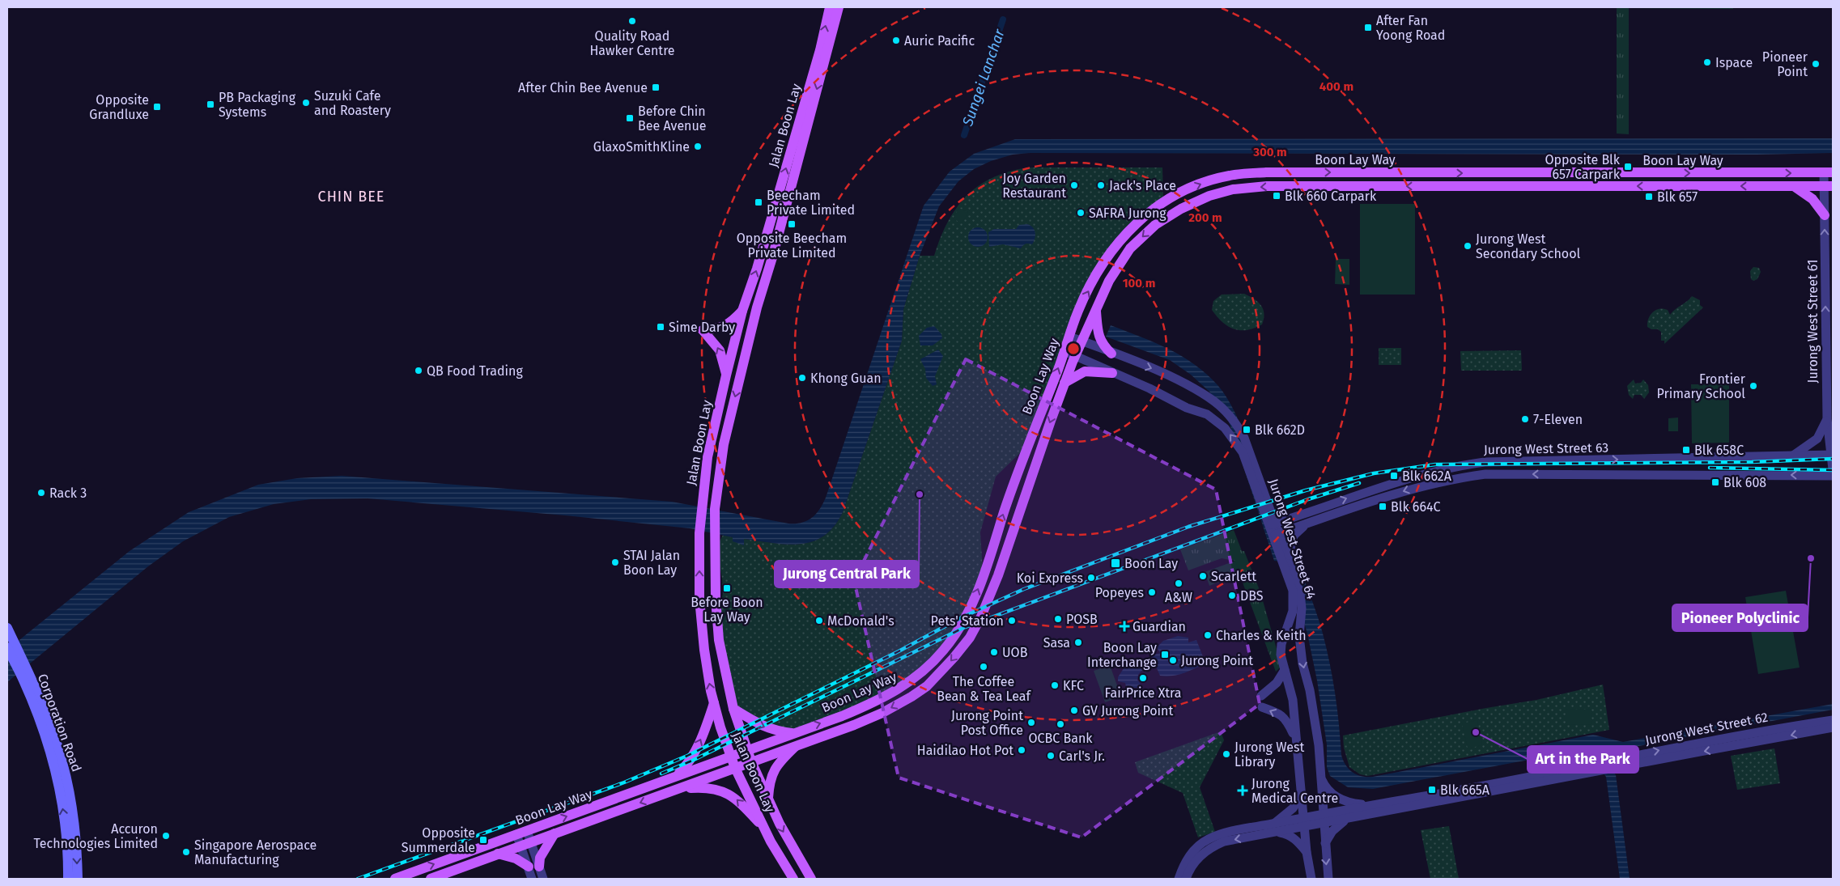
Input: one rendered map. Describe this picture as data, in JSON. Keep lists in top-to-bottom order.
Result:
{
  "streets": {
    "main road": ["Jalan Boon Lay", "Boon Lay Way", "Corporation Road"],
    "street": [
      "Jurong West Street 61",
      "Jurong West Street 63",
      "Jurong West Street 64",
      "Jurong West Street 62"
    ]
  },
  "crossings": [
    ["Jalan Boon Lay", "Boon Lay Way"],
    ["Boon Lay Way", "Jurong West Street 61"],
    ["Boon Lay Way", "Jurong West Street 64"],
    ["Jurong West Street 61", "Jurong West Street 63"],
    ["Jurong West Street 63", "Jurong West Street 64"],
    ["Jurong West Street 64", "Jurong West Street 62"]
  ],
  "one_way": ["Jurong West Street 61"],
  "districts": ["CHIN BEE"],
  "water": ["Sungei Lanchar"],
  "places": {
    "other": [
      "Quality Road Hawker Centre",
      "Auric Pacific",
      "Ispace",
      "Pioneer Point",
      "Suzuki Cafe and Roastery",
      "GlaxoSmithKline",
      "Joy Garden Restaurant",
      "Jack's Place",
      "SAFRA Jurong",
      "Jurong West Secondary School",
      "QB Food Trading",
      "Khong Guan",
      "Frontier Primary School",
      "7-Eleven",
      "Rack 3",
      "Jurong Central Park",
      "Pioneer Polyclinic",
      "STAI Jalan Boon Lay",
      "Scarlett",
      "Koi Express",
      "A&W",
      "Popeyes",
      "DBS",
      "POSB",
      "McDonald's",
      "Pets' Station",
      "Charles & Keith",
      "Sasa",
      "UOB",
      "Jurong Point",
      "The Coffee Bean & Tea Leaf",
      "FairPrice Xtra",
      "KFC",
      "GV Jurong Point",
      "Jurong Point Post Office",
      "OCBC Bank",
      "Art in the Park",
      "Haidilao Hot Pot",
      "Jurong West Library",
      "Carl's Jr.",
      "Accuron Technologies Limited",
      "Singapore Aerospace Manufacturing"
    ],
    "transit": [
      "After Fan Yoong Road",
      "After Chin Bee Avenue",
      "PB Packaging Systems",
      "Opposite Grandluxe",
      "Before Chin Bee Avenue",
      "Opposite Blk 657 Carpark",
      "Blk 660 Carpark",
      "Blk 657",
      "Beecham Private Limited",
      "Opposite Beecham Private Limited",
      "Sime Darby",
      "Blk 662D",
      "Blk 658C",
      "Blk 662A",
      "Blk 608",
      "Blk 664C",
      "Boon Lay",
      "Before Boon Lay Way",
      "Boon Lay Interchange",
      "Blk 665A",
      "Opposite Summerdale"
    ],
    "health": ["Guardian", "Jurong Medical Centre"]
  },
  "rings": [
    "400 m",
    "300 m",
    "200 m",
    "100 m"
  ]
}
